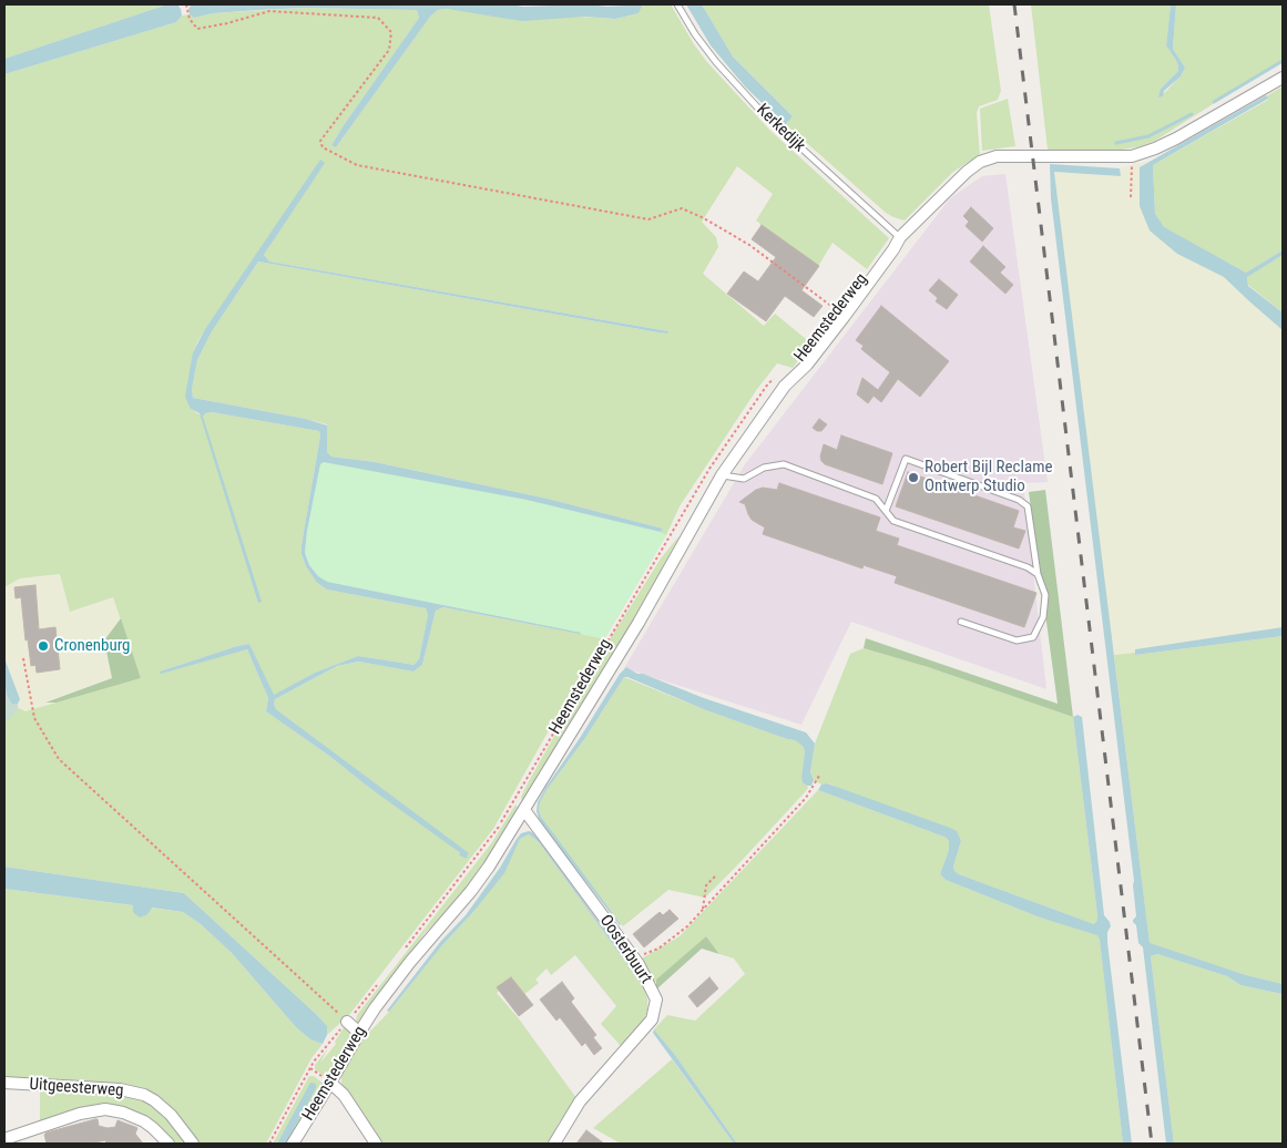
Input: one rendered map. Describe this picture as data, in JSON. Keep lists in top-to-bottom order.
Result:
{
  "streets": {
    "street": ["Heemstederweg", "Oosterbuurt", "Uitgeesterweg"],
    "lane": ["Kerkedijk"]
  },
  "crossings": [
    ["Kerkedijk", "Heemstederweg"],
    ["Heemstederweg", "Oosterbuurt"]
  ],
  "places": ["Robert Bijl Reclame Ontwerp Studio", "Cronenburg"]
}
